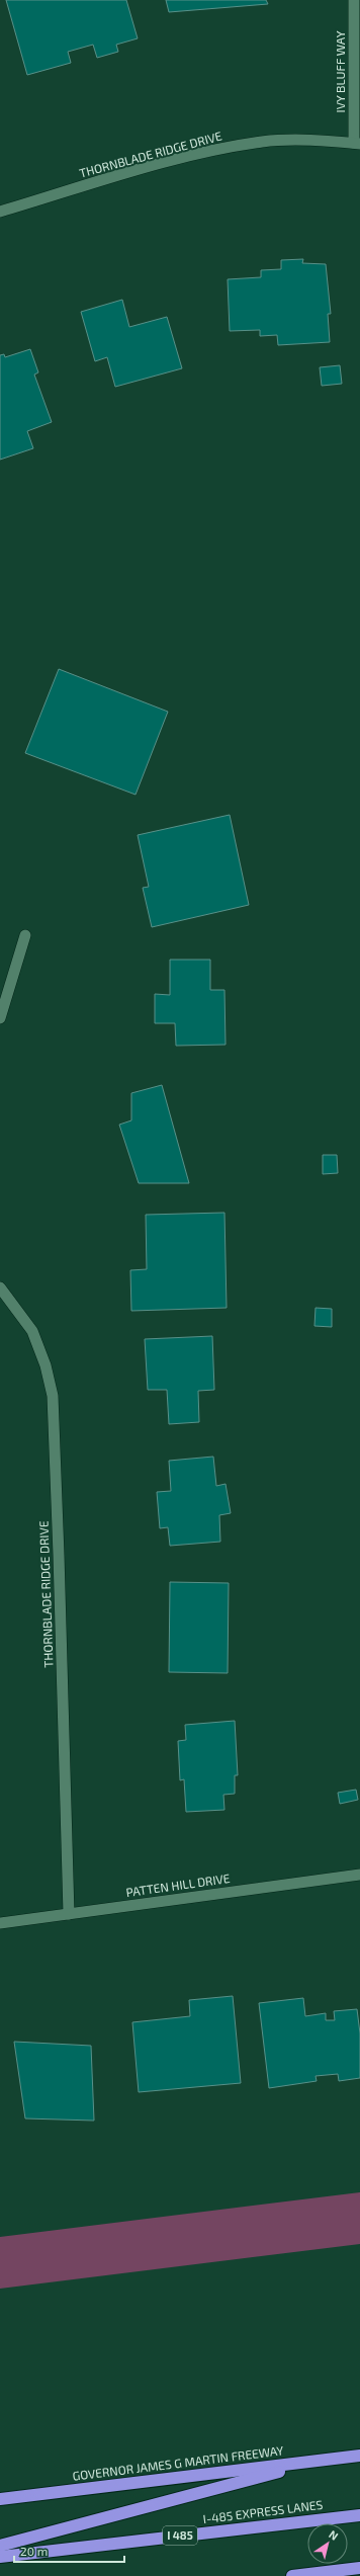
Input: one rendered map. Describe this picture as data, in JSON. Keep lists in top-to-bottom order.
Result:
{
  "streets": {
    "highway": ["GOVERNOR JAMES G MARTIN FREEWAY", "I-485 EXPRESS LANES", "I 485"],
    "street": ["IVY BLUFF WAY", "THORNBLADE RIDGE DRIVE", "PATTEN HILL DRIVE"]
  },
  "crossings": [
    ["IVY BLUFF WAY", "THORNBLADE RIDGE DRIVE"],
    ["THORNBLADE RIDGE DRIVE", "PATTEN HILL DRIVE"]
  ],
  "scale_bar": "20 m",
  "north": "top right"
}
